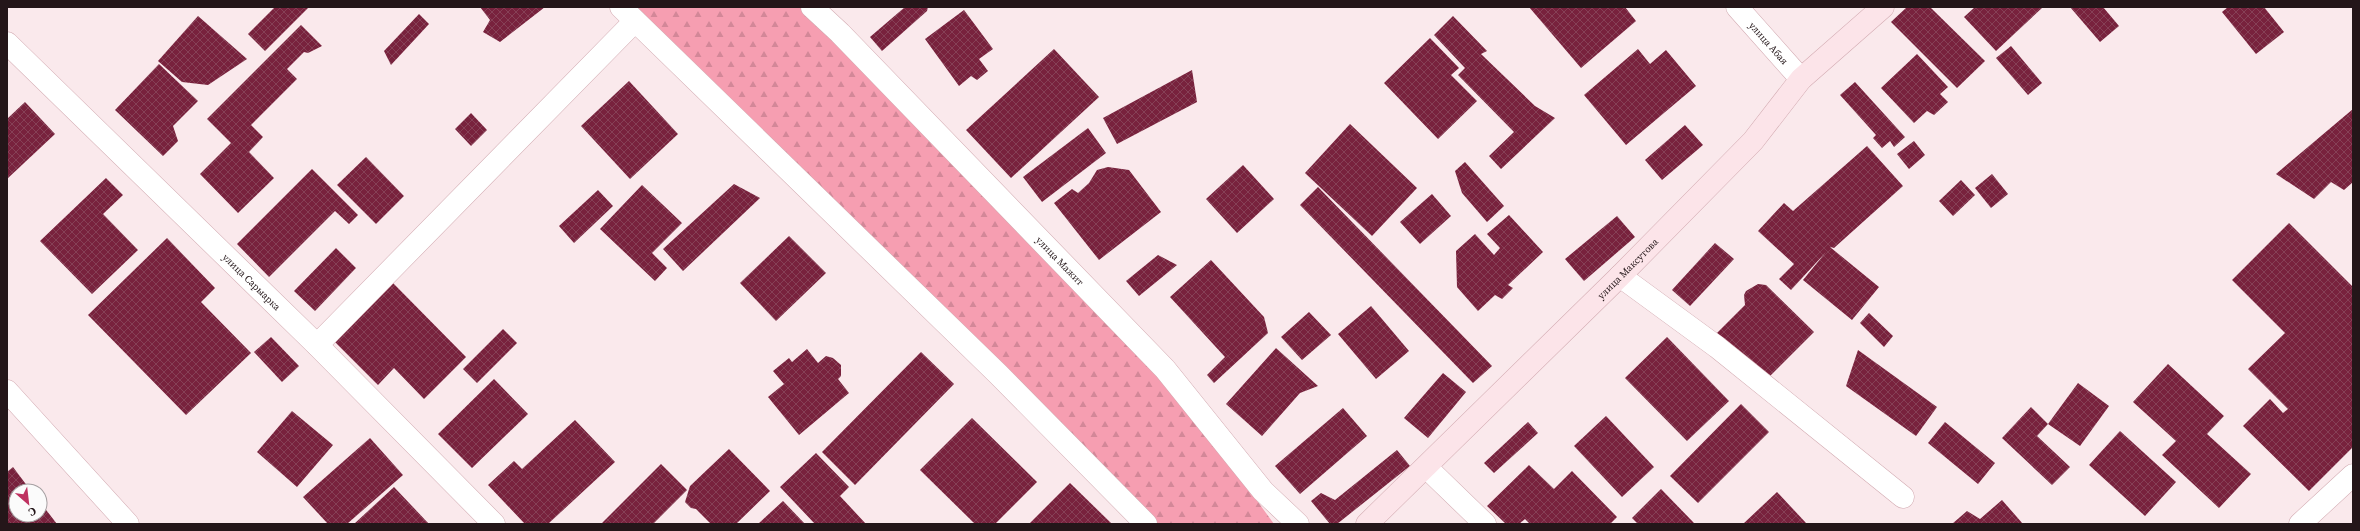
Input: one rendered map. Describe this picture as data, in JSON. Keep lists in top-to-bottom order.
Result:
{
  "streets": {
    "street": [
      "улица Абая",
      "улица Мажит",
      "улица Максутова",
      "улица Сарыарка"
    ]
  },
  "crossings": [
    ["улица Абая", "улица Максутова"]
  ],
  "north": "bottom right"
}
